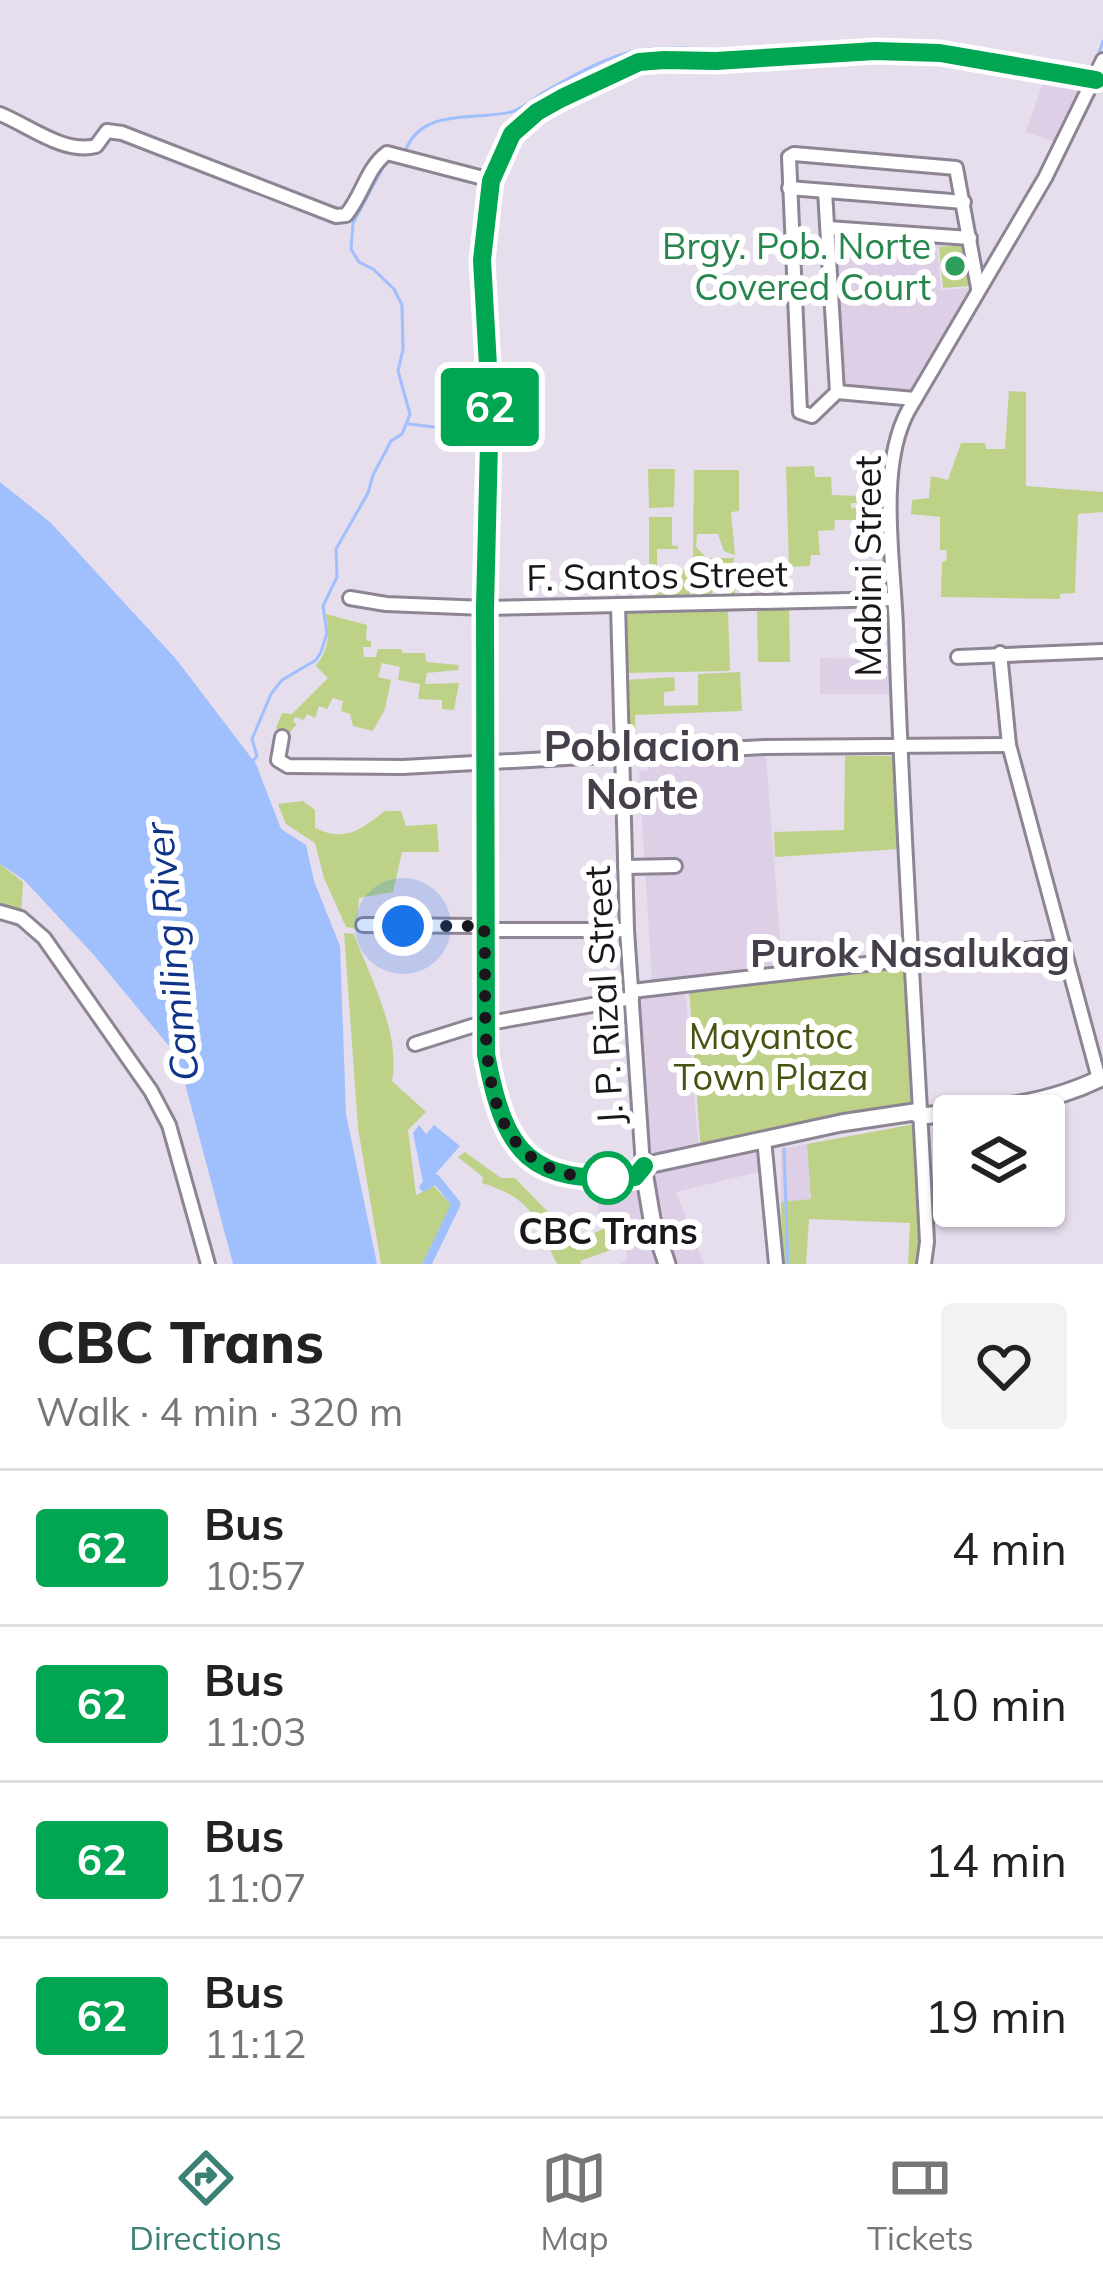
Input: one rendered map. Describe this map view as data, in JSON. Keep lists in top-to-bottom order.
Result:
{
  "streets": {
    "street": ["Mabini Street", "F. Santos Street", "J. P. Rizal Street"]
  },
  "crossings": [
    ["Mabini Street", "F. Santos Street"],
    ["F. Santos Street", "J. P. Rizal Street"]
  ],
  "districts": ["Poblacion Norte", "Purok Nasalukag"],
  "water": ["Camiling River"],
  "parks": ["Mayantoc Town Plaza"],
  "places": ["Brgy. Pob. Norte Covered Court", "CBC Trans"],
  "lines": ["bus line 62"],
  "page": {
    "on_map": "62",
    "heading": ["CBC Trans", "Walk · 4 min · 320 m"],
    "list": [
      {
        "mark": "62",
        "name": "Bus",
        "note": "10:57",
        "value": "4 min"
      },
      {
        "mark": "62",
        "name": "Bus",
        "note": "11:03",
        "value": "10 min"
      },
      {
        "mark": "62",
        "name": "Bus",
        "note": "11:07",
        "value": "14 min"
      },
      {
        "mark": "62",
        "name": "Bus",
        "note": "11:12",
        "value": "19 min"
      }
    ],
    "tabs": ["Directions", "Map", "Tickets"]
  }
}
